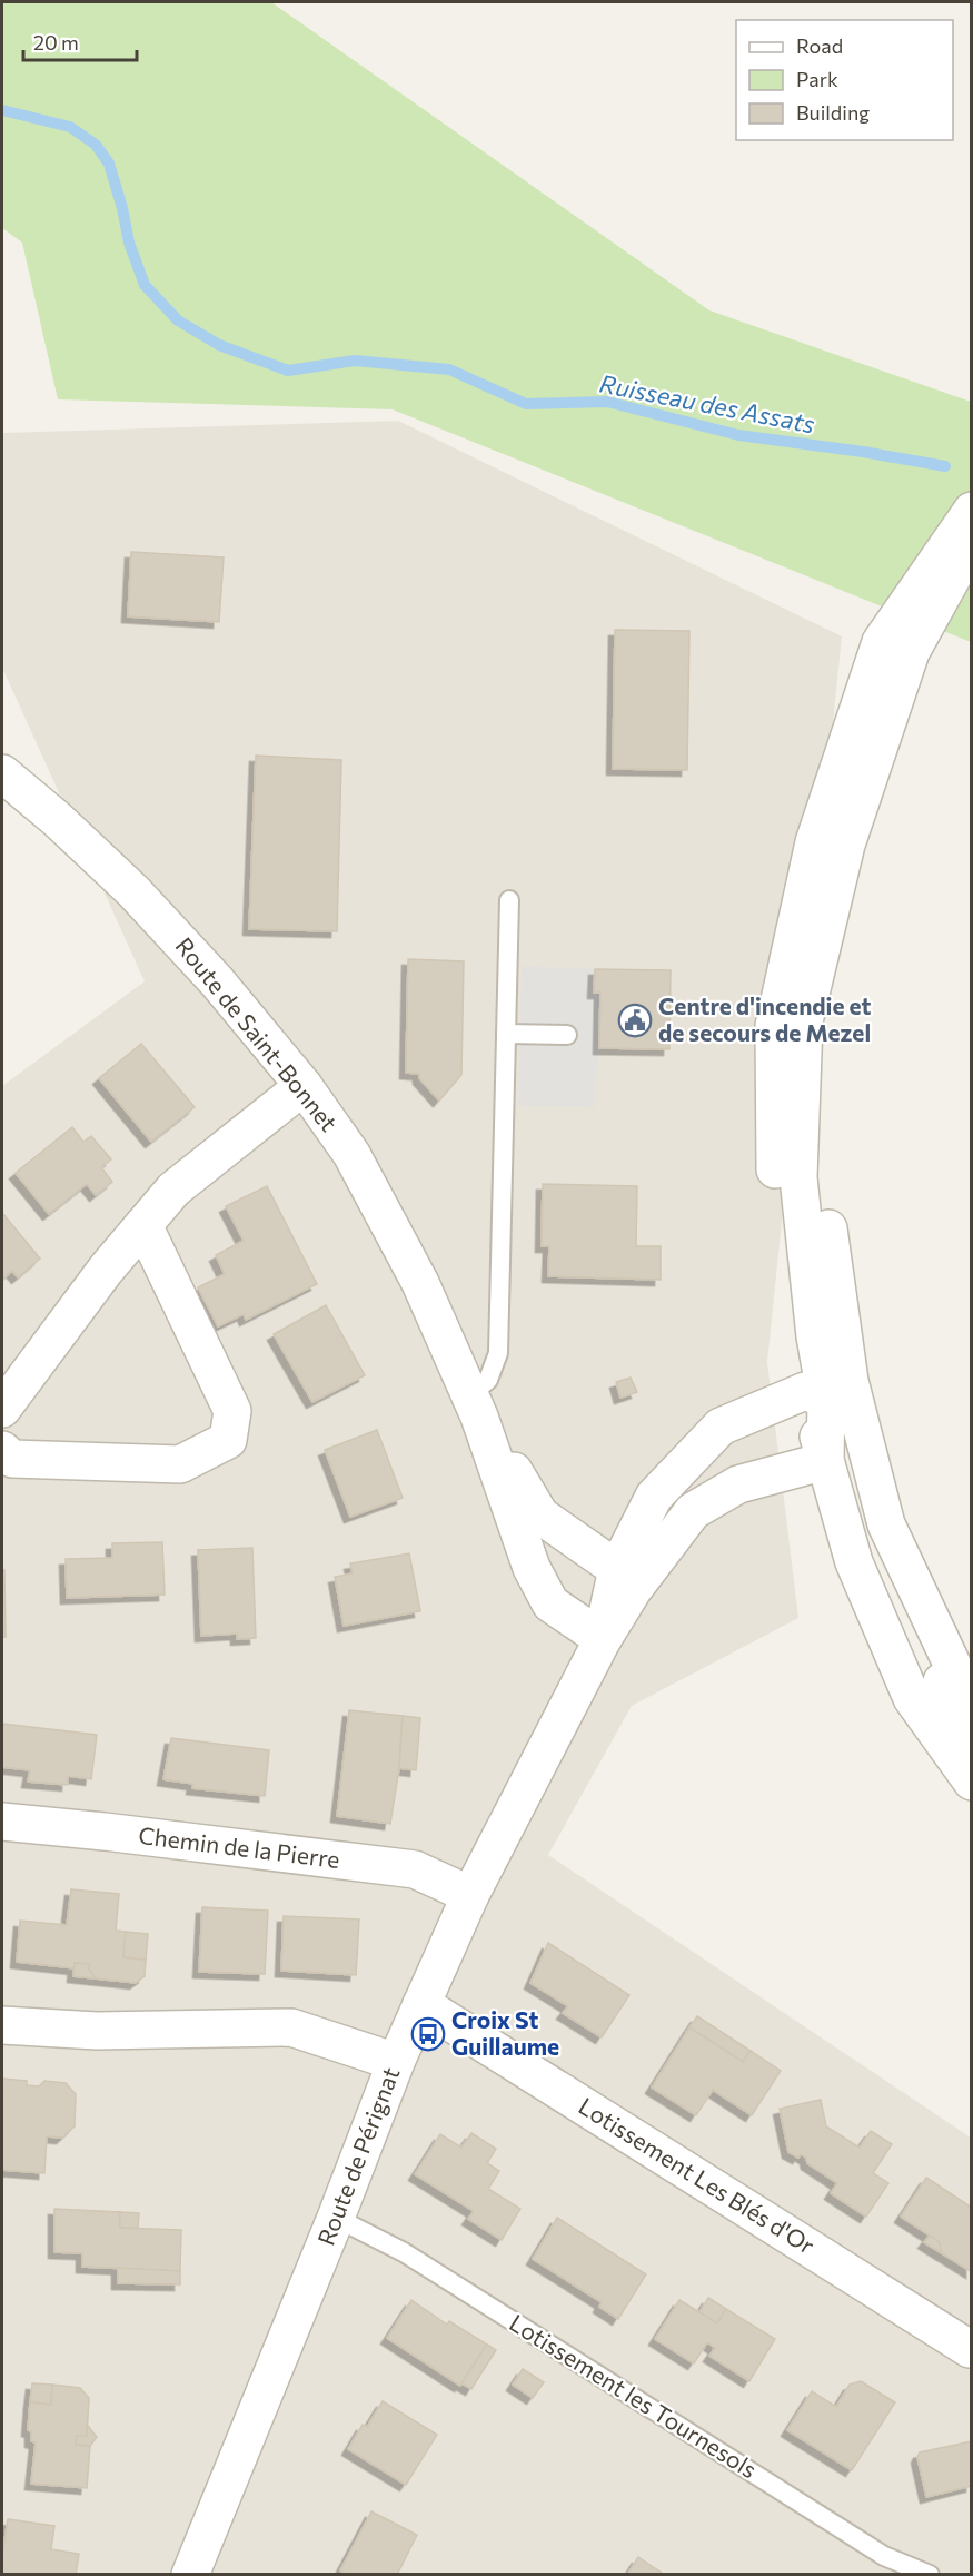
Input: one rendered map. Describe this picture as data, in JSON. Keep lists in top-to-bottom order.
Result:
{
  "streets": {
    "street": [
      "Route de Saint-Bonnet",
      "Chemin de la Pierre",
      "Route de Pérignat",
      "Lotissement Les Blés d'Or"
    ],
    "lane": ["Lotissement les Tournesols"]
  },
  "crossings": [
    ["Route de Saint-Bonnet", "Route de Pérignat"],
    ["Chemin de la Pierre", "Route de Pérignat"],
    ["Route de Pérignat", "Lotissement Les Blés d'Or"],
    ["Route de Pérignat", "Lotissement les Tournesols"]
  ],
  "water": ["Ruisseau des Assats"],
  "places": {
    "public building": ["Centre d'incendie et de secours de Mezel"],
    "bus stop": ["Croix St Guillaume"]
  },
  "legend": ["Road", "Park", "Building"],
  "scale_bar": "20 m"
}
